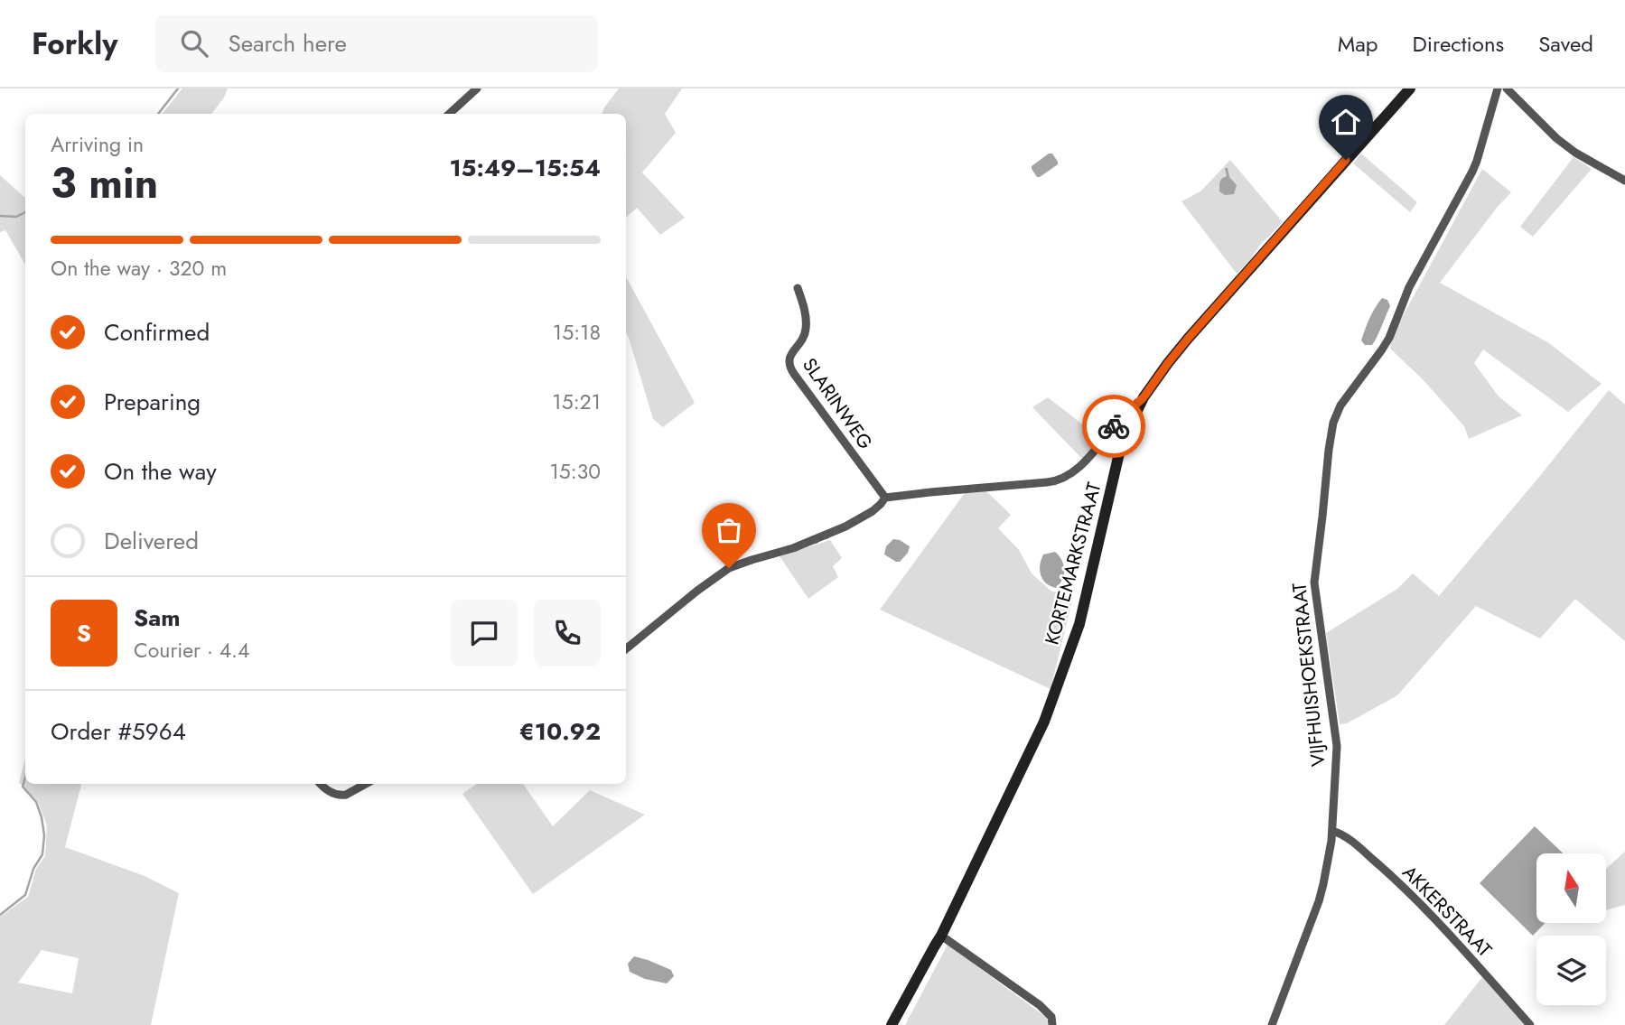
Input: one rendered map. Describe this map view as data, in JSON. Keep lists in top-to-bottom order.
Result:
{
  "streets": {
    "street": [
      "SLARINWEG",
      "KORTEMARKSTRAAT",
      "VIJFHUISHOEKSTRAAT",
      "AKKERSTRAAT"
    ]
  },
  "crossings": [
    ["VIJFHUISHOEKSTRAAT", "AKKERSTRAAT"]
  ],
  "north": "top",
  "page": {
    "header": "Forkly",
    "search": "Search here",
    "nav": ["Map", "Directions", "Saved"],
    "heading": ["3 min", "Arriving in", "15:49–15:54"],
    "panel": [
      "Sam",
      "Courier · 4.4",
      "Order #5964",
      "€10.92"
    ],
    "bar": "On the way · 320 m",
    "list": [
      ["Confirmed", "15:18"],
      ["Preparing", "15:21"],
      ["On the way", "15:30"],
      "Delivered"
    ],
    "round": "S"
  }
}
